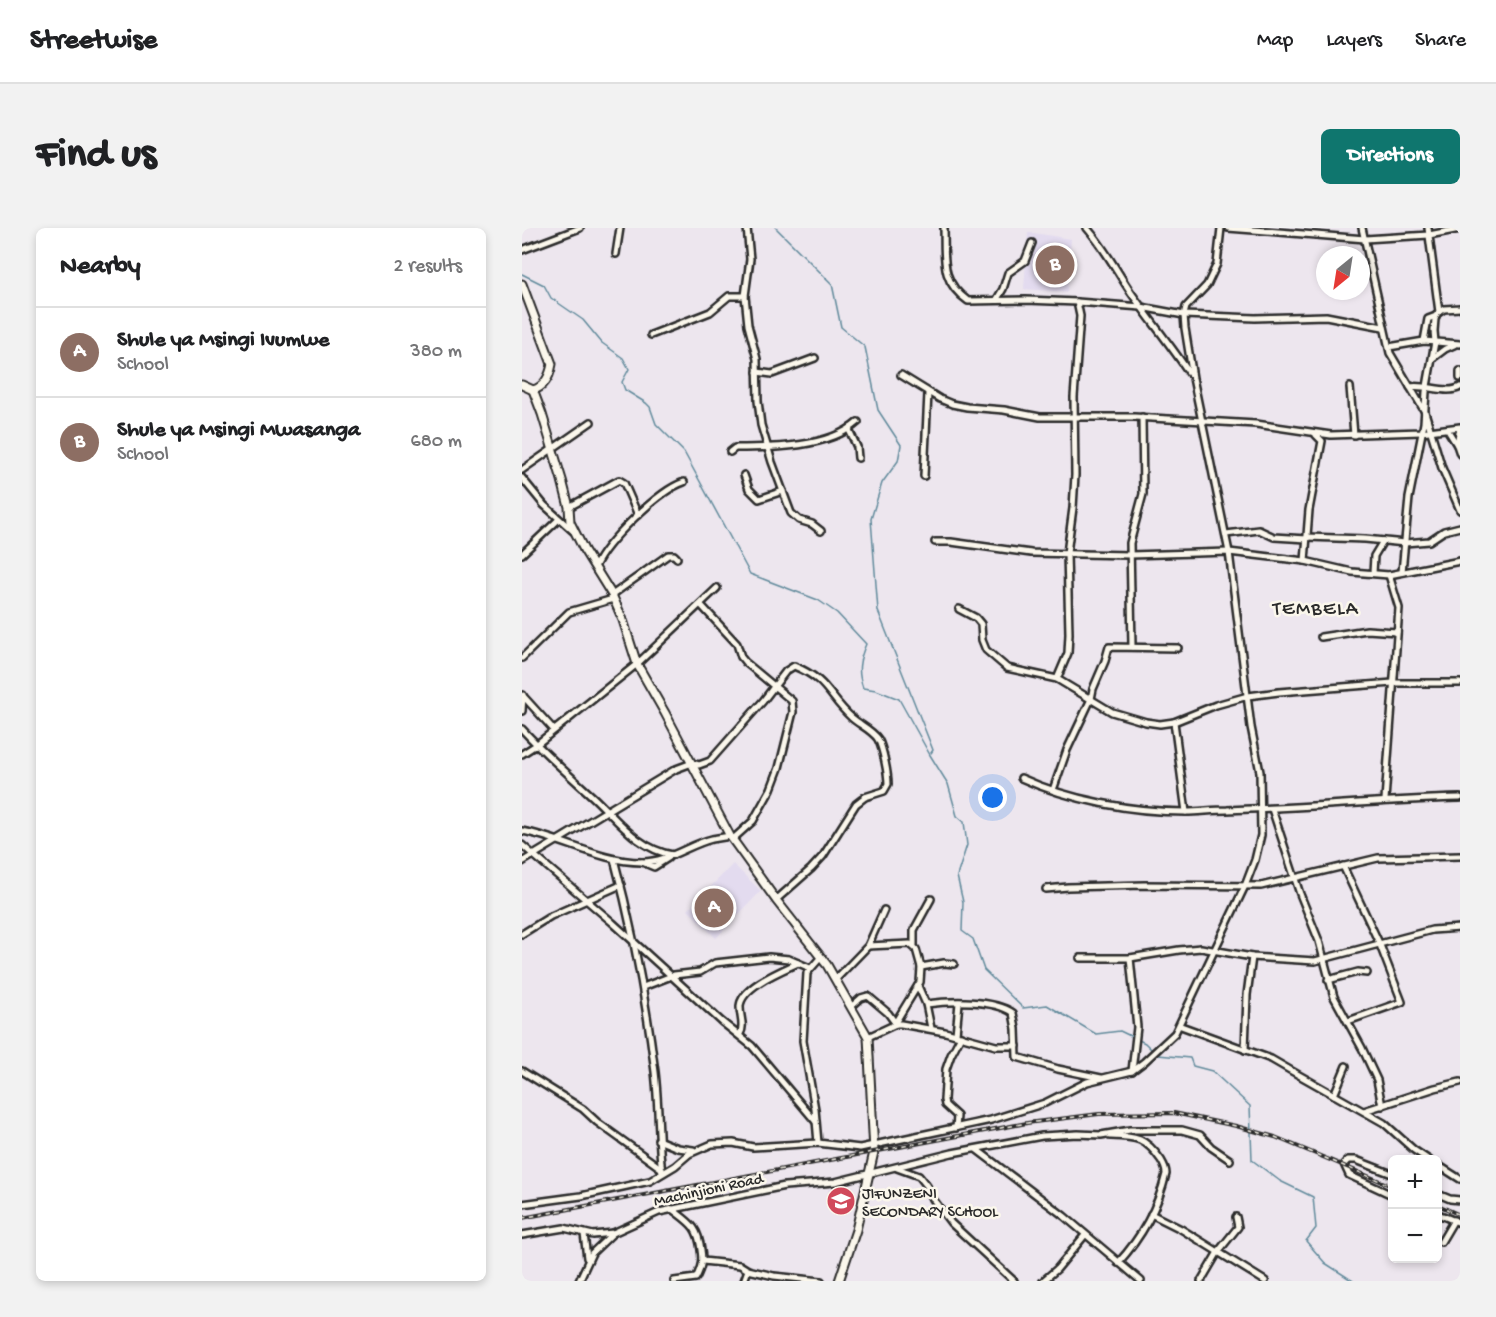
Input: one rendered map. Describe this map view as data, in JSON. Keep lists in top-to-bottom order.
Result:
{
  "streets": {
    "street": ["Machinjioni Road"]
  },
  "districts": ["TEMBELA"],
  "places": {
    "school or university": ["JIFUNZENI SECONDARY SCHOOL"]
  },
  "north": "bottom left",
  "page": {
    "header": "Streetwise",
    "nav": ["Map", "Layers", "Share"],
    "buttons": "Directions",
    "title": "Find us",
    "heading": ["Nearby", "2 results"],
    "pins": ["B", "A"],
    "list": [
      {
        "mark": "A",
        "name": "Shule ya Msingi Ivumwe",
        "note": "School",
        "value": "380 m"
      },
      {
        "mark": "B",
        "name": "Shule ya Msingi Mwasanga",
        "note": "School",
        "value": "680 m"
      }
    ],
    "map_buttons": ["+", "−"]
  }
}
